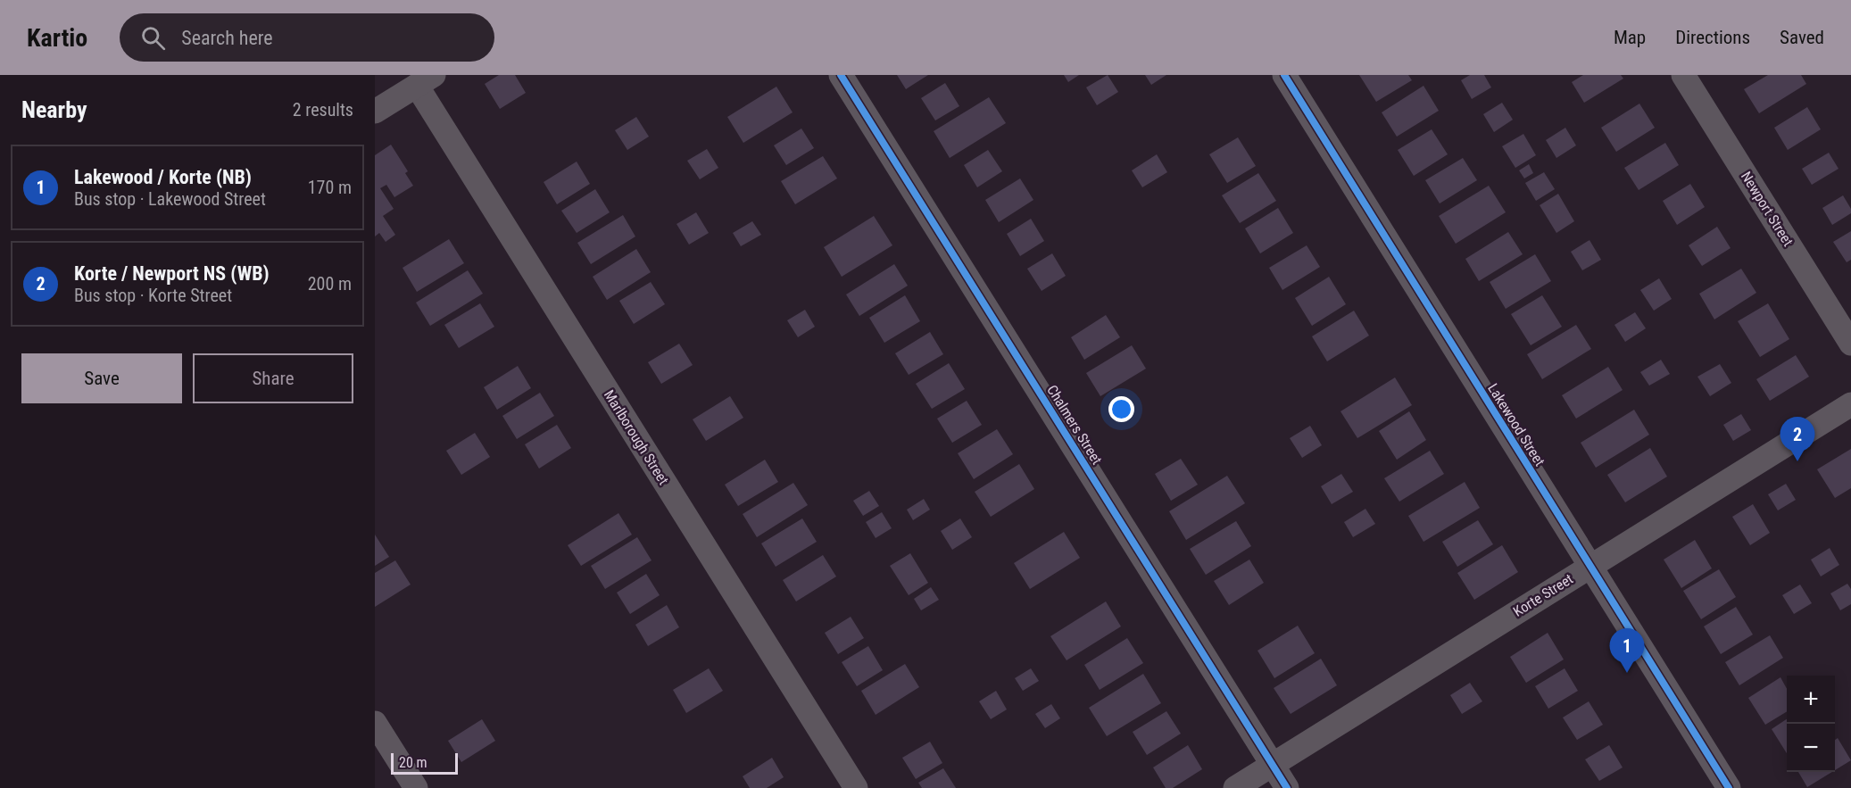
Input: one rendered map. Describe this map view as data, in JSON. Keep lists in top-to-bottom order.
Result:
{
  "streets": {
    "street": [
      "Newport Street",
      "Chalmers Street",
      "Lakewood Street",
      "Marlborough Street",
      "Korte Street"
    ]
  },
  "crossings": [
    ["Chalmers Street", "Korte Street"],
    ["Lakewood Street", "Korte Street"]
  ],
  "scale_bar": "20 m",
  "page": {
    "header": "Kartio",
    "search": "Search here",
    "nav": ["Map", "Directions", "Saved"],
    "heading": ["Nearby", "2 results"],
    "list": [
      {
        "mark": "1",
        "name": "Lakewood / Korte (NB)",
        "note": "Bus stop · Lakewood Street",
        "value": "170 m"
      },
      {
        "mark": "2",
        "name": "Korte / Newport NS (WB)",
        "note": "Bus stop · Korte Street",
        "value": "200 m"
      }
    ],
    "buttons": ["Save", "Share"],
    "pins": ["2", "1"],
    "map_buttons": ["+", "−"],
    "scale": "20 m"
  }
}
